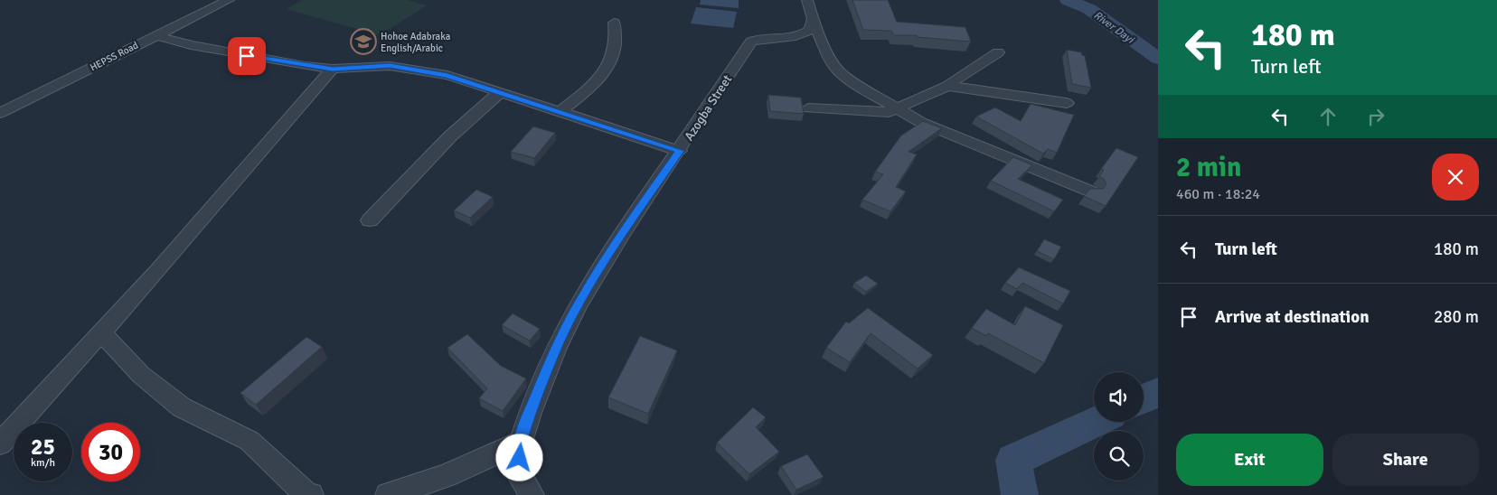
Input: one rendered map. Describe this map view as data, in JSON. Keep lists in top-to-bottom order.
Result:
{
  "streets": {
    "street": ["HEPSS Road", "Azogba Street"]
  },
  "water": ["River Dayi"],
  "places": {
    "school or university": ["Hohoe Adabraka English/Arabic"]
  },
  "page": {
    "turn": ["180 m", "Turn left"],
    "heading": ["2 min", "460 m · 18:24"],
    "list": [
      {
        "name": "Turn left",
        "value": "180 m"
      },
      {
        "name": "Arrive at destination",
        "value": "280 m"
      }
    ],
    "speed": "25 km/h",
    "limit": "30",
    "buttons": ["Exit", "Share"]
  }
}
